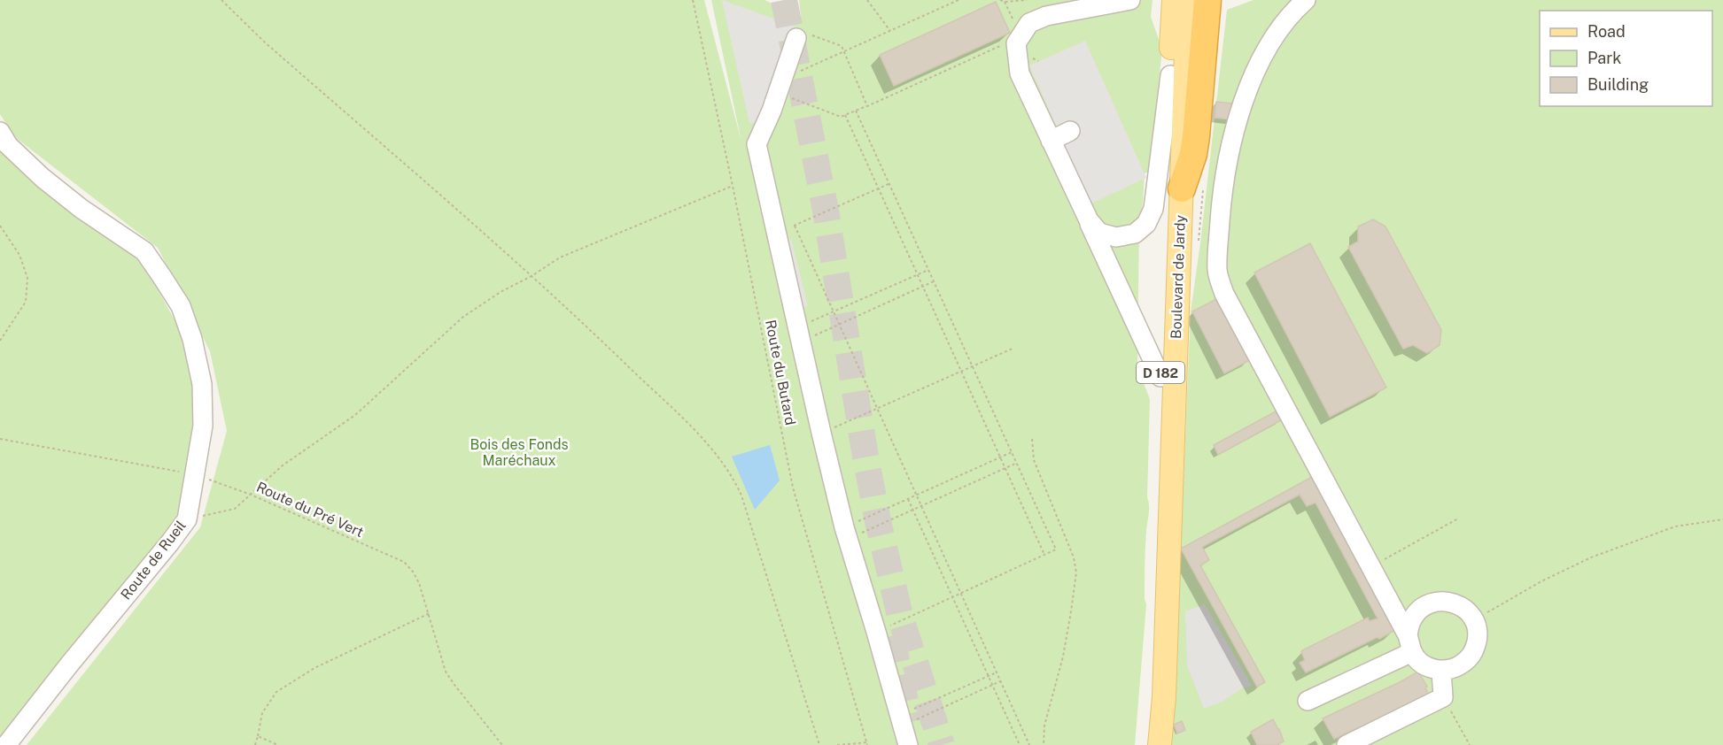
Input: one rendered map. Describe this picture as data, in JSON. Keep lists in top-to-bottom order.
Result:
{
  "streets": {
    "main road": ["Boulevard de Jardy", "D 182"],
    "street": ["Route de Rueil"],
    "path": ["Route du Butard", "Route du Pré Vert"]
  },
  "crossings": [
    ["Route du Pré Vert", "Route de Rueil"]
  ],
  "parks": ["Bois des Fonds Maréchaux"],
  "legend": ["Road", "Park", "Building"]
}
